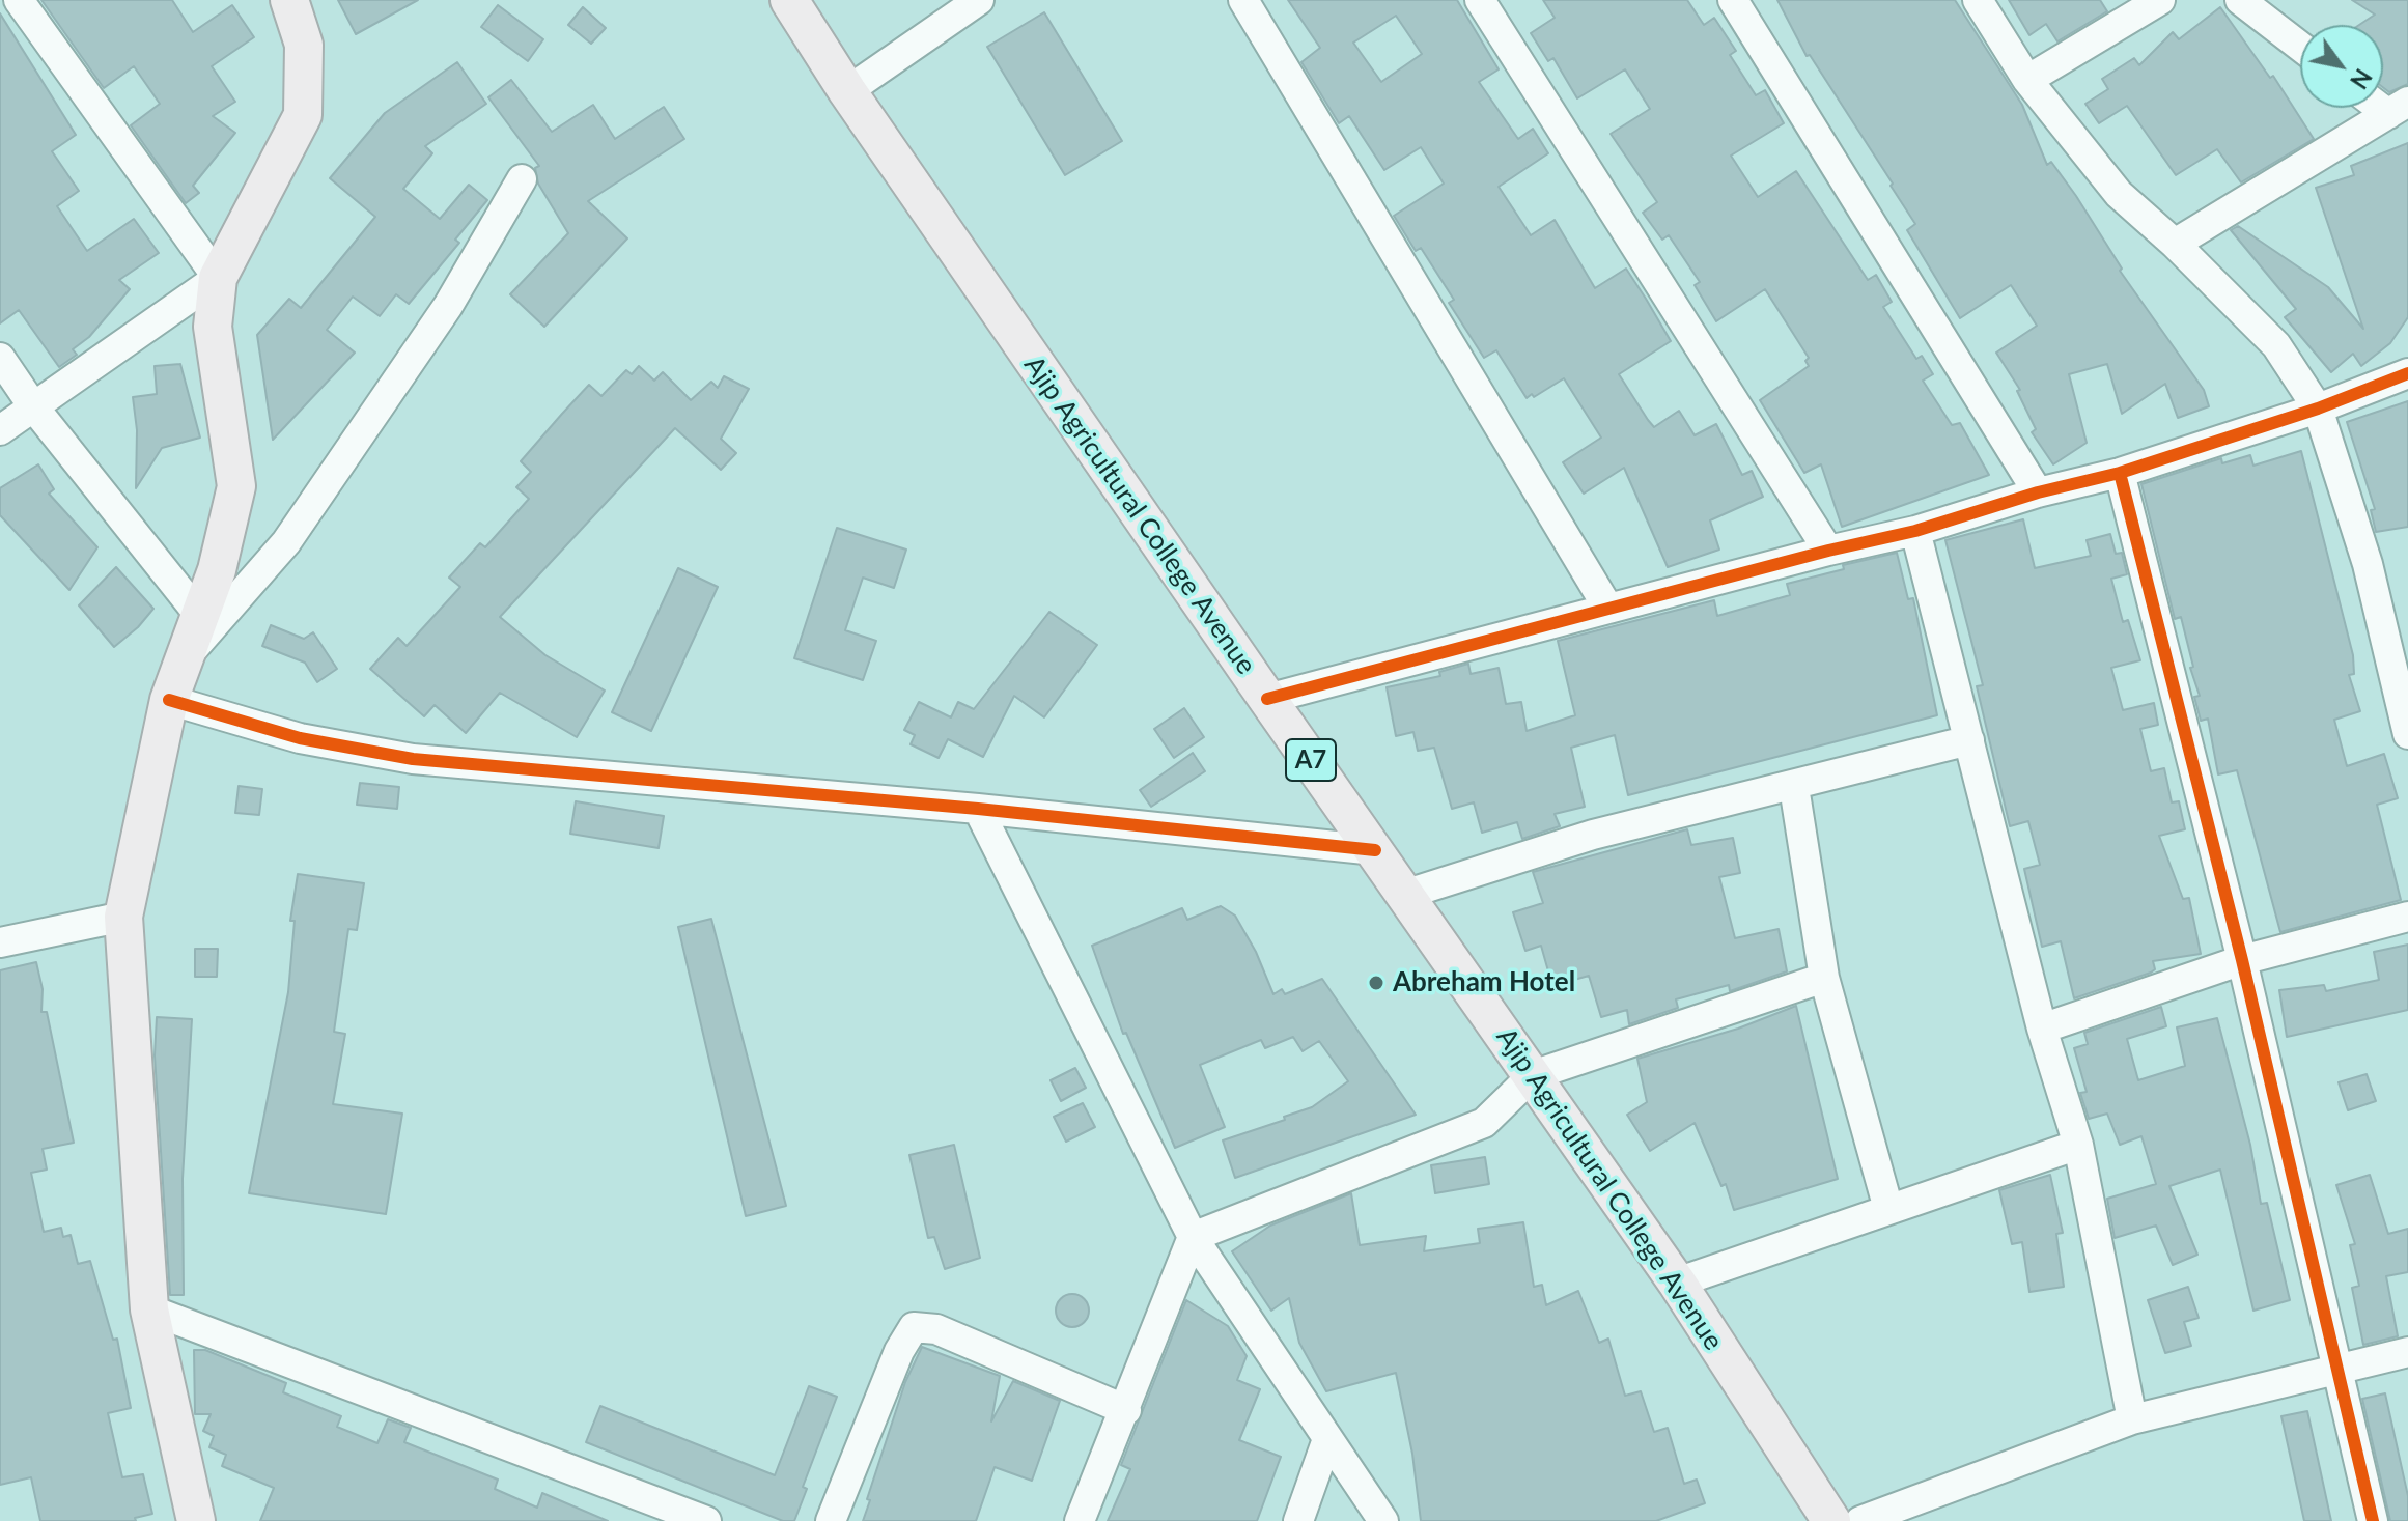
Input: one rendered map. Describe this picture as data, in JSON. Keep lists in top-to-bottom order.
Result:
{
  "streets": {
    "main road": ["Ajip Agricultural College Avenue", "A7"]
  },
  "places": ["Abreham Hotel"],
  "north": "bottom right"
}
